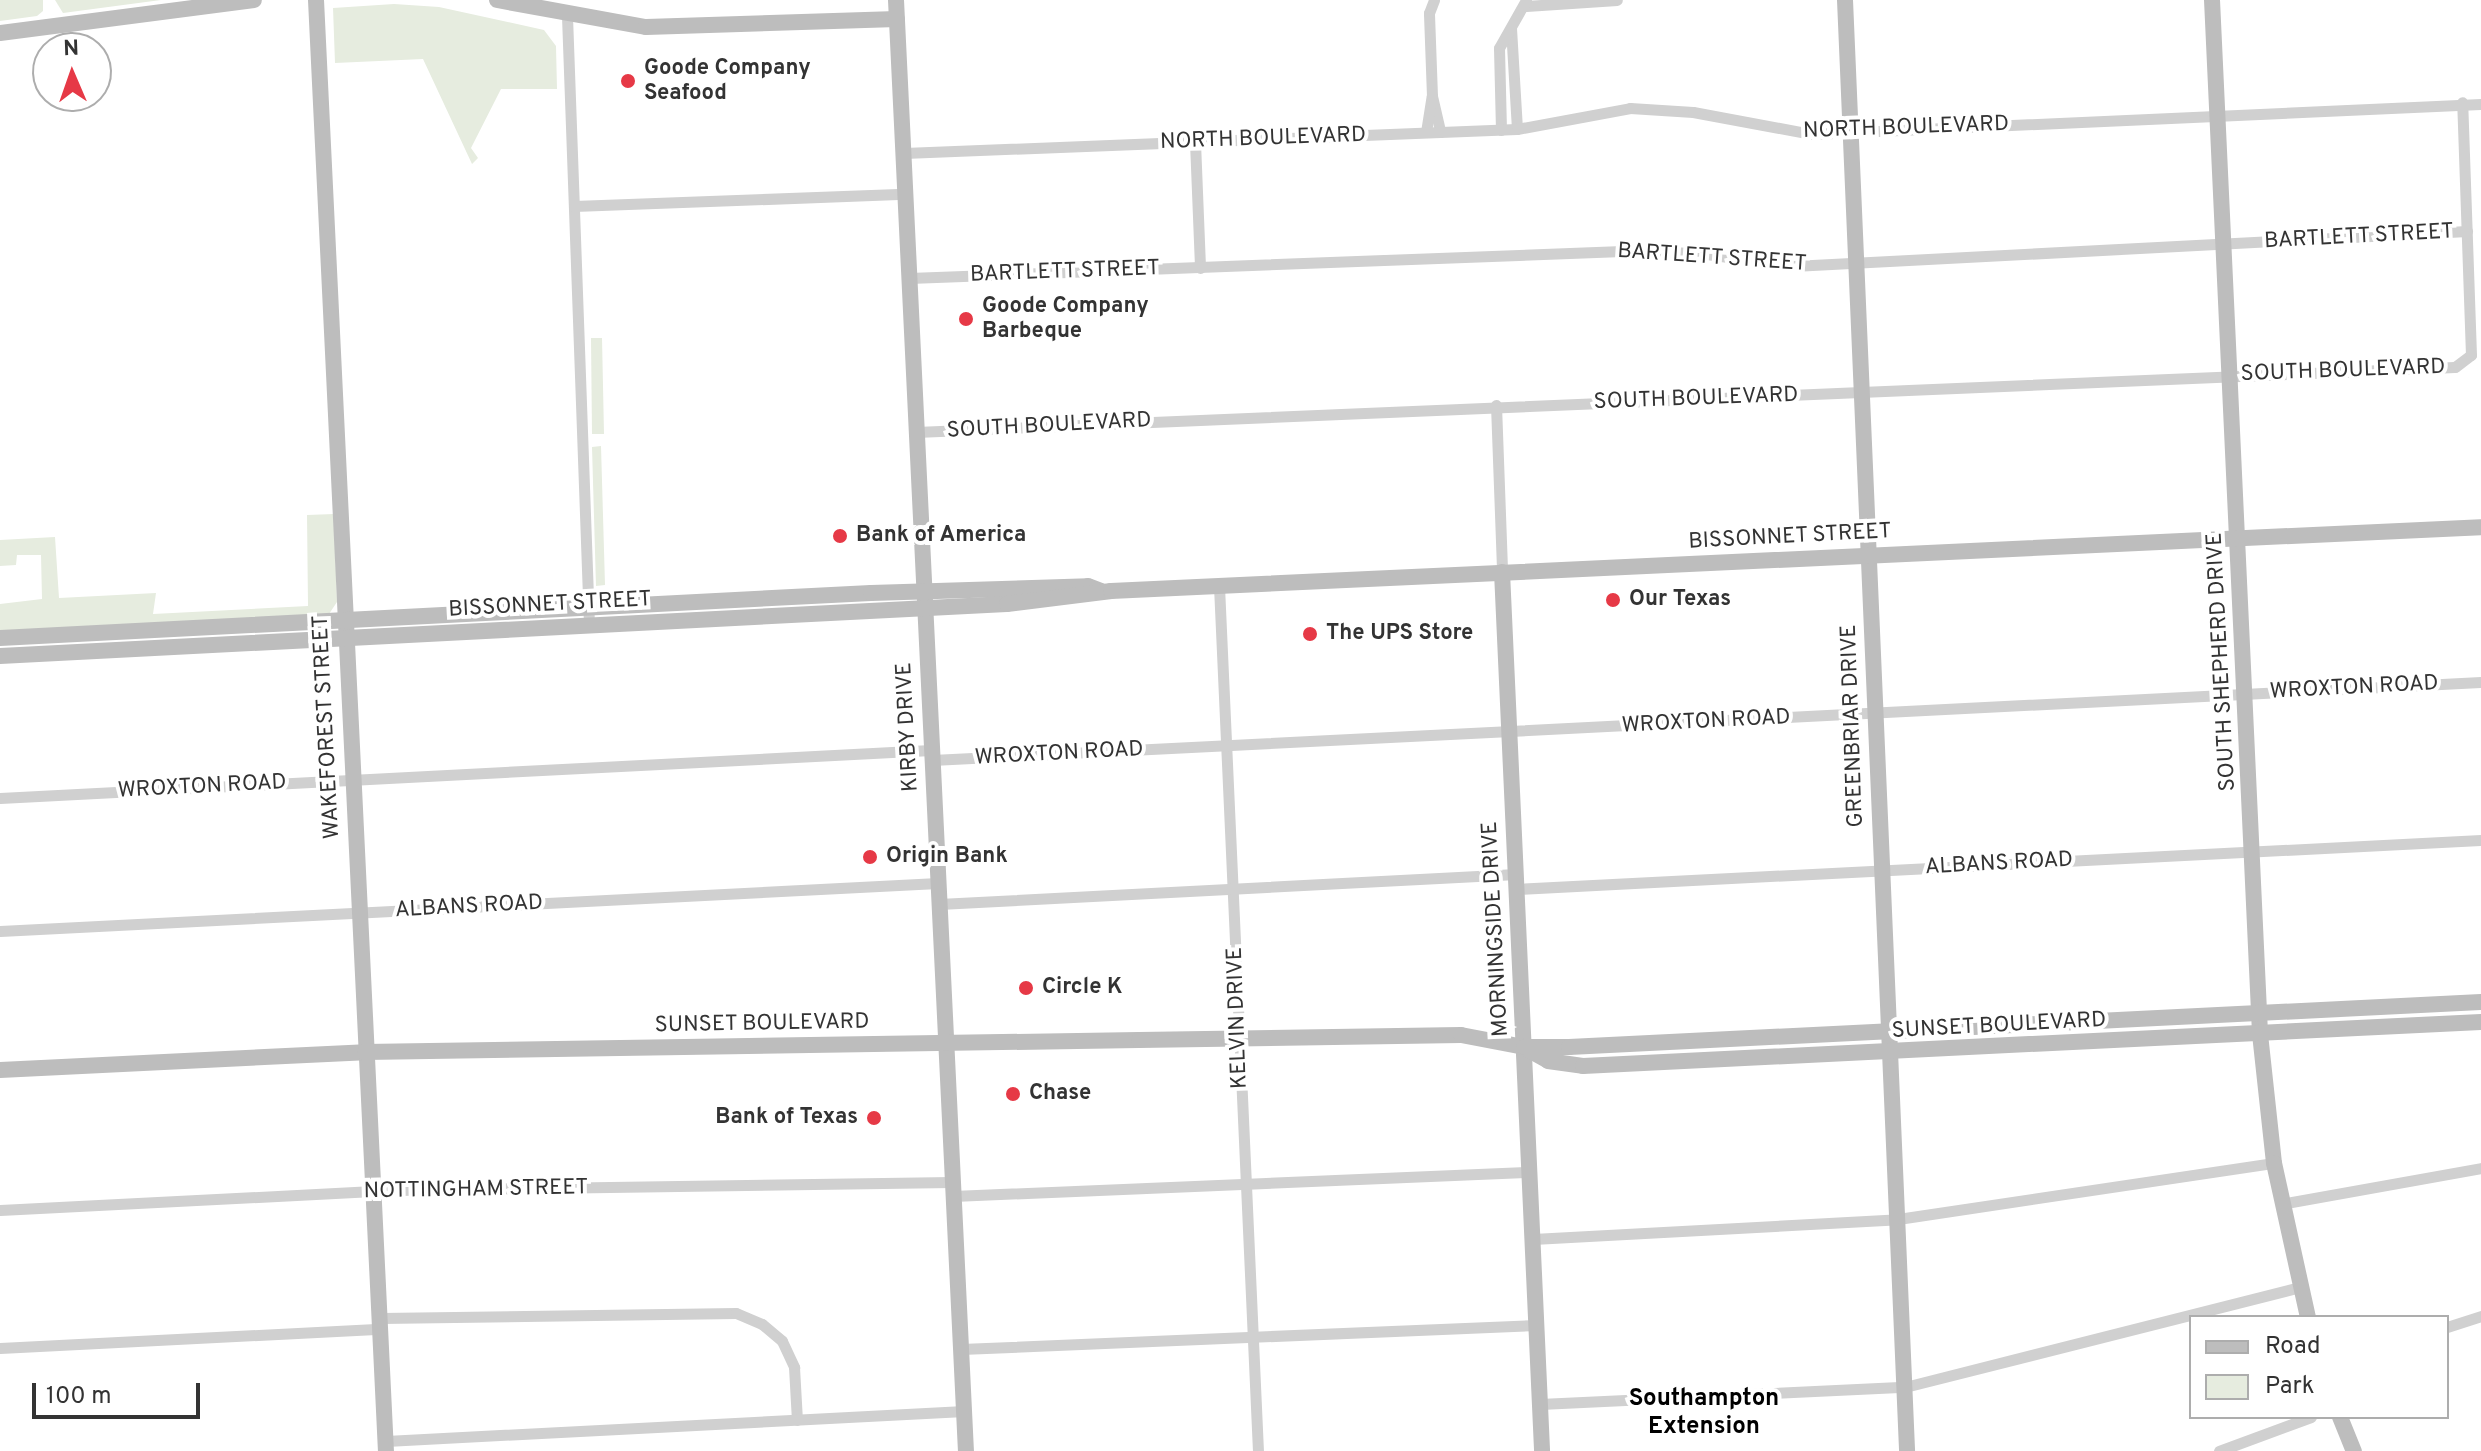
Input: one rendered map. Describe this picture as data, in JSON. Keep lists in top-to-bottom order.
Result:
{
  "streets": {
    "main road": [
      "BISSONNET STREET",
      "SOUTH SHEPHERD DRIVE",
      "GREENBRIAR DRIVE",
      "WAKEFOREST STREET",
      "KIRBY DRIVE",
      "MORNINGSIDE DRIVE",
      "SUNSET BOULEVARD"
    ],
    "street": [
      "NORTH BOULEVARD",
      "BARTLETT STREET",
      "SOUTH BOULEVARD",
      "WROXTON ROAD",
      "ALBANS ROAD",
      "KELVIN DRIVE",
      "NOTTINGHAM STREET"
    ]
  },
  "crossings": [
    ["NORTH BOULEVARD", "SOUTH BOULEVARD"],
    ["NORTH BOULEVARD", "SOUTH SHEPHERD DRIVE"],
    ["NORTH BOULEVARD", "GREENBRIAR DRIVE"],
    ["NORTH BOULEVARD", "KIRBY DRIVE"],
    ["BARTLETT STREET", "SOUTH BOULEVARD"],
    ["BARTLETT STREET", "SOUTH SHEPHERD DRIVE"],
    ["BARTLETT STREET", "GREENBRIAR DRIVE"],
    ["BARTLETT STREET", "KIRBY DRIVE"],
    ["SOUTH BOULEVARD", "SOUTH SHEPHERD DRIVE"],
    ["SOUTH BOULEVARD", "GREENBRIAR DRIVE"],
    ["SOUTH BOULEVARD", "KIRBY DRIVE"],
    ["SOUTH BOULEVARD", "MORNINGSIDE DRIVE"],
    ["BISSONNET STREET", "SOUTH SHEPHERD DRIVE"],
    ["BISSONNET STREET", "GREENBRIAR DRIVE"],
    ["BISSONNET STREET", "WAKEFOREST STREET"],
    ["BISSONNET STREET", "KIRBY DRIVE"],
    ["BISSONNET STREET", "MORNINGSIDE DRIVE"],
    ["BISSONNET STREET", "KELVIN DRIVE"],
    ["SOUTH SHEPHERD DRIVE", "WROXTON ROAD"],
    ["SOUTH SHEPHERD DRIVE", "ALBANS ROAD"],
    ["SOUTH SHEPHERD DRIVE", "SUNSET BOULEVARD"],
    ["WROXTON ROAD", "GREENBRIAR DRIVE"],
    ["WROXTON ROAD", "WAKEFOREST STREET"],
    ["WROXTON ROAD", "KIRBY DRIVE"],
    ["WROXTON ROAD", "MORNINGSIDE DRIVE"],
    ["WROXTON ROAD", "KELVIN DRIVE"],
    ["GREENBRIAR DRIVE", "ALBANS ROAD"],
    ["GREENBRIAR DRIVE", "SUNSET BOULEVARD"],
    ["WAKEFOREST STREET", "ALBANS ROAD"],
    ["WAKEFOREST STREET", "SUNSET BOULEVARD"],
    ["WAKEFOREST STREET", "NOTTINGHAM STREET"],
    ["KIRBY DRIVE", "ALBANS ROAD"],
    ["KIRBY DRIVE", "SUNSET BOULEVARD"],
    ["KIRBY DRIVE", "NOTTINGHAM STREET"],
    ["ALBANS ROAD", "MORNINGSIDE DRIVE"],
    ["ALBANS ROAD", "KELVIN DRIVE"],
    ["MORNINGSIDE DRIVE", "SUNSET BOULEVARD"],
    ["MORNINGSIDE DRIVE", "NOTTINGHAM STREET"],
    ["KELVIN DRIVE", "SUNSET BOULEVARD"],
    ["KELVIN DRIVE", "NOTTINGHAM STREET"]
  ],
  "districts": ["Southampton Extension"],
  "places": [
    "Goode Company Seafood",
    "Goode Company Barbeque",
    "Bank of America",
    "Our Texas",
    "The UPS Store",
    "Origin Bank",
    "Circle K",
    "Chase",
    "Bank of Texas"
  ],
  "legend": ["Road", "Park"],
  "scale_bar": "100 m",
  "north": "top"
}
